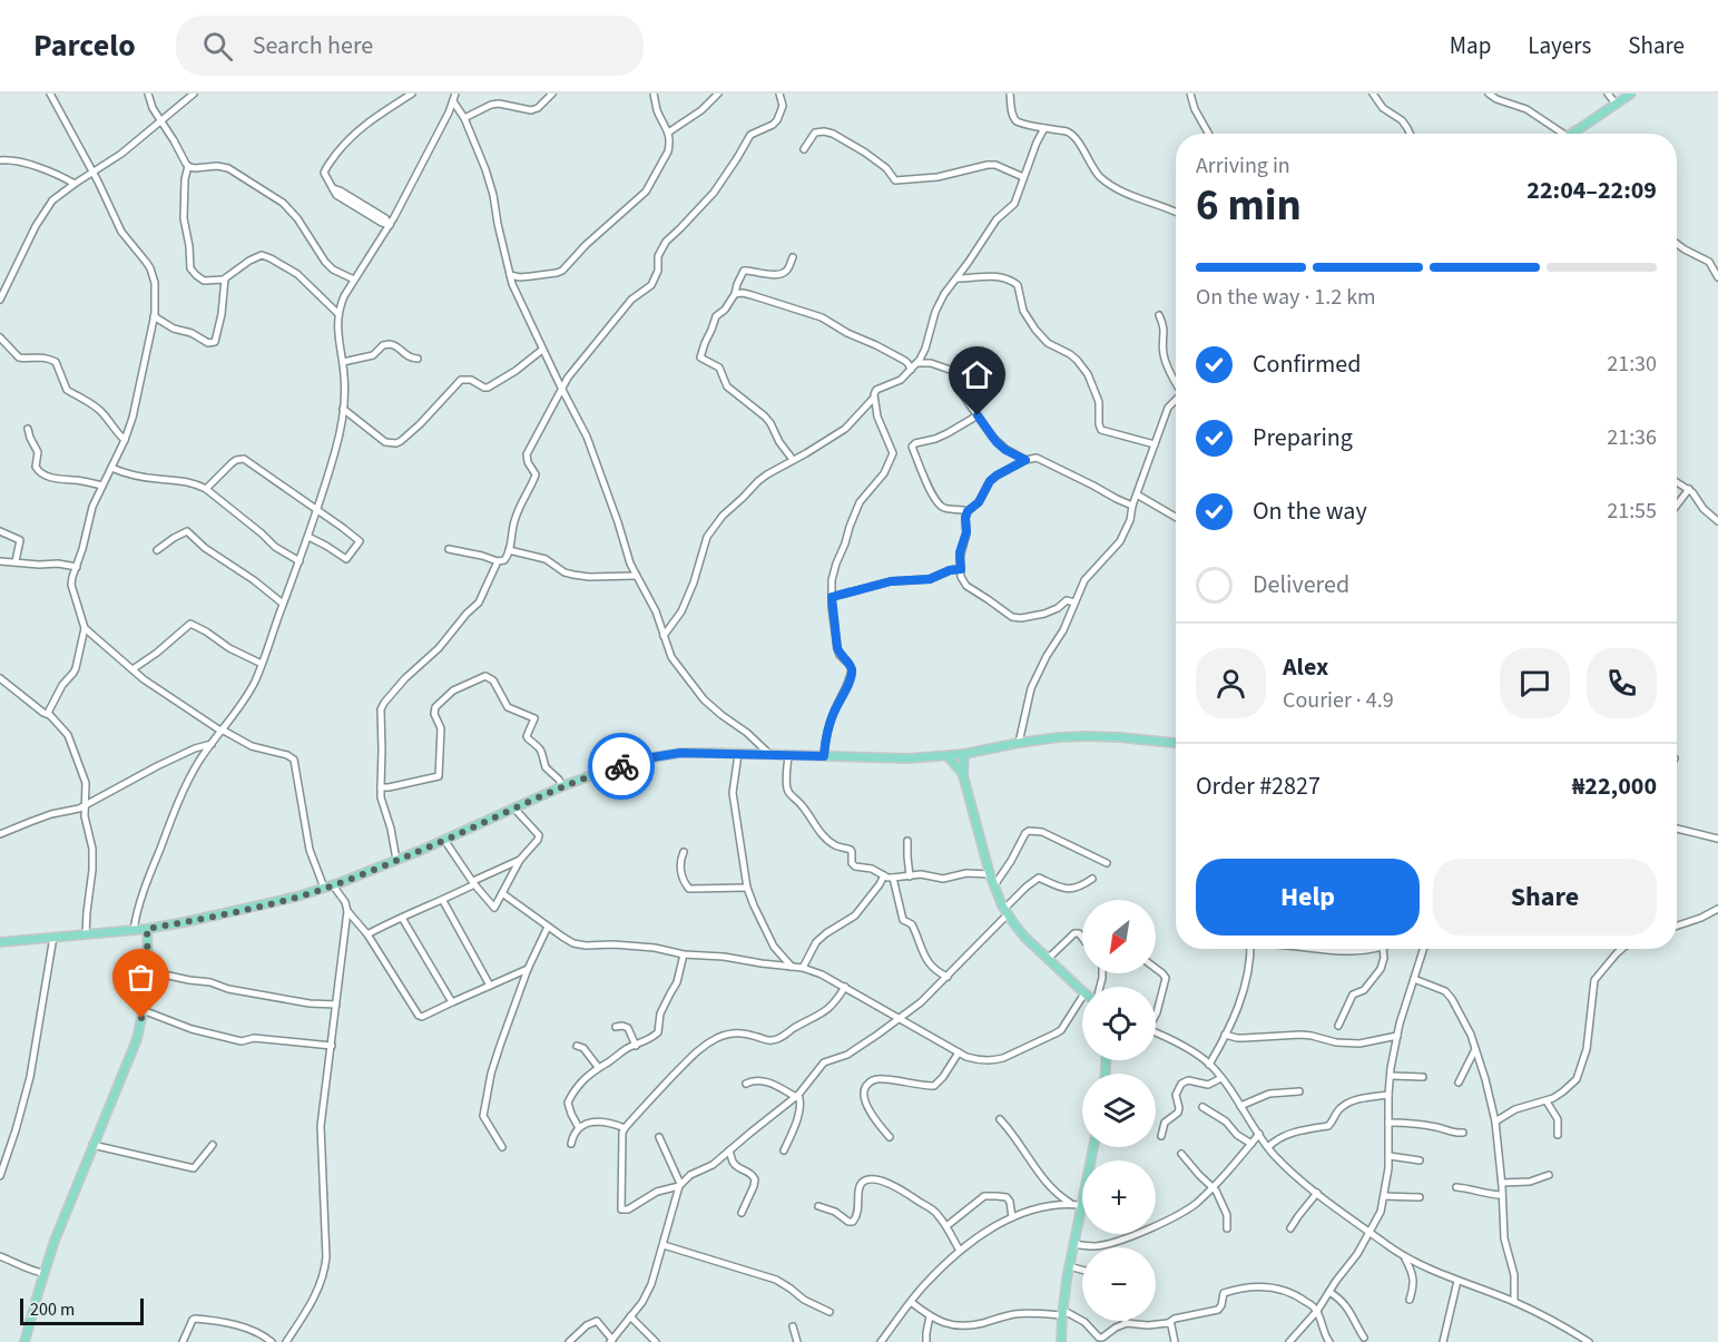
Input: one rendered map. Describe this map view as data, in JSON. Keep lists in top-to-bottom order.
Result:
{
  "scale_bar": "200 m",
  "north": "bottom left",
  "page": {
    "header": "Parcelo",
    "search": "Search here",
    "nav": ["Map", "Layers", "Share"],
    "heading": ["6 min", "Arriving in", "22:04–22:09"],
    "panel": [
      "Alex",
      "Courier · 4.9",
      "Order #2827",
      "₦22,000"
    ],
    "bar": "On the way · 1.2 km",
    "list": [
      ["Confirmed", "21:30"],
      ["Preparing", "21:36"],
      ["On the way", "21:55"],
      "Delivered"
    ],
    "buttons": ["Help", "Share"],
    "map_buttons": ["+", "−"],
    "scale": "200 m"
  }
}
